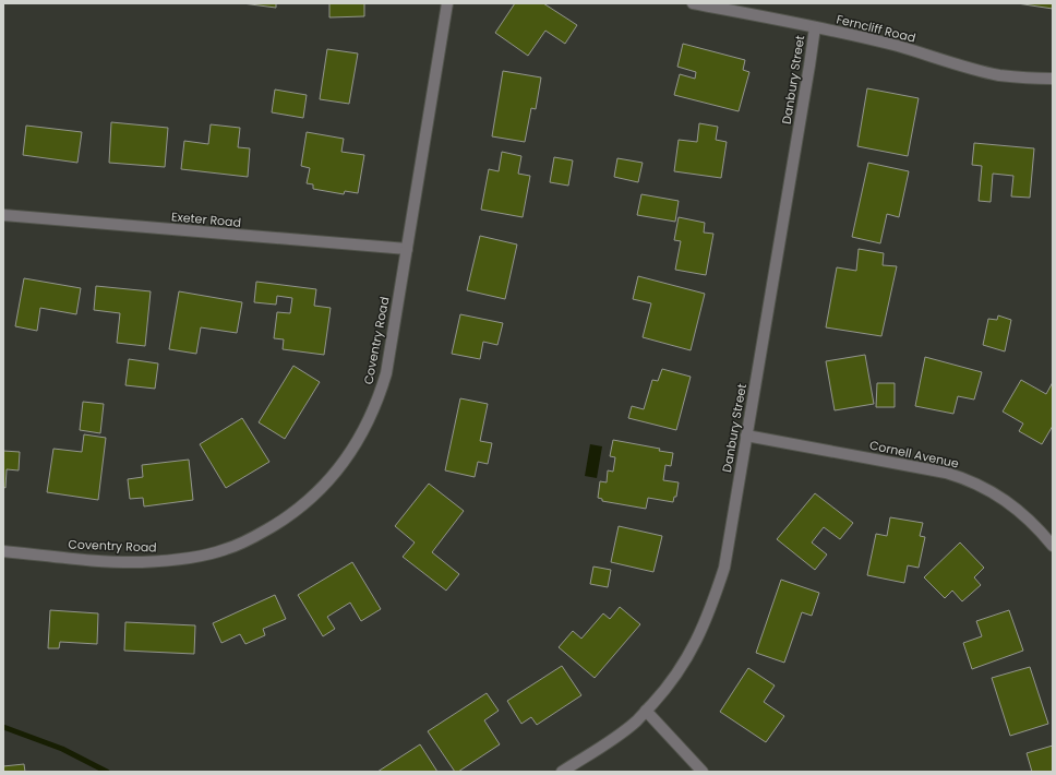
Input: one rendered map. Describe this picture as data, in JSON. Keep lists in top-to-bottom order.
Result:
{
  "streets": {
    "street": [
      "Ferncliff Road",
      "Danbury Street",
      "Exeter Road",
      "Coventry Road",
      "Cornell Avenue"
    ]
  },
  "crossings": [
    ["Ferncliff Road", "Danbury Street"],
    ["Danbury Street", "Cornell Avenue"],
    ["Exeter Road", "Coventry Road"]
  ]
}
